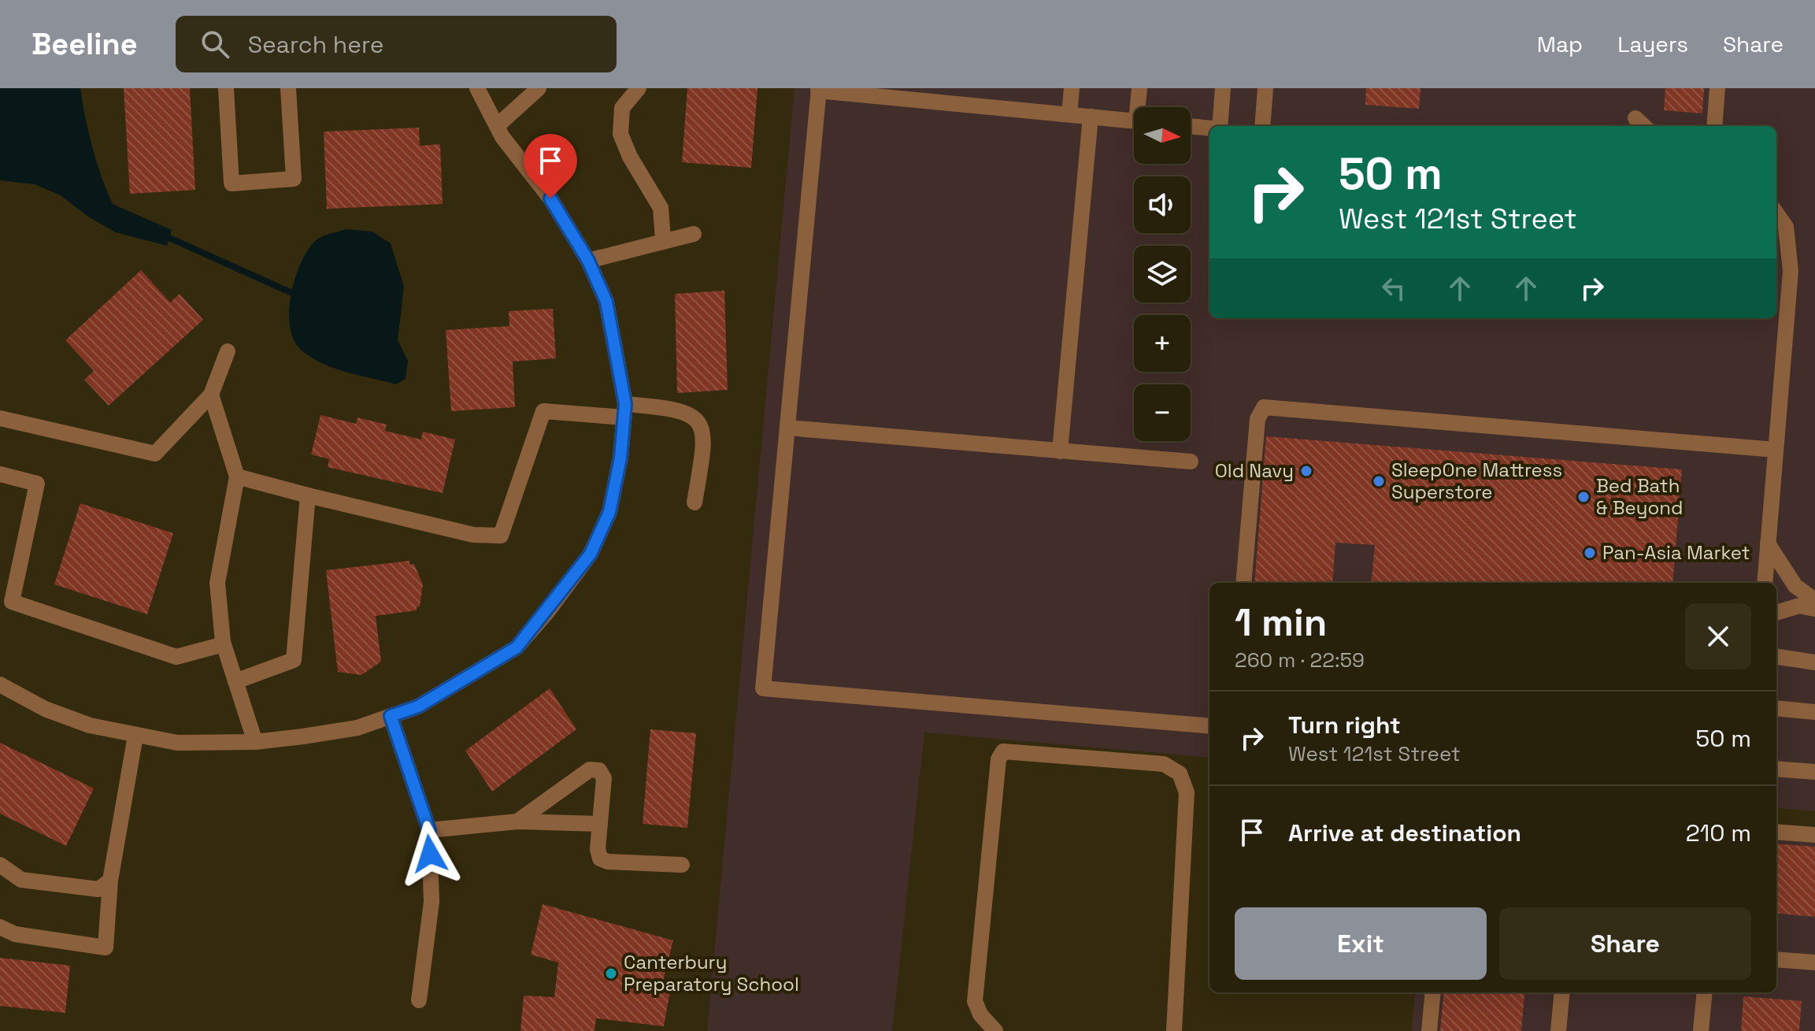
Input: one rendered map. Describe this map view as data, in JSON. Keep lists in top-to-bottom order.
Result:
{
  "places": [
    "Old Navy",
    "SleepOne Mattress Superstore",
    "Bed Bath & Beyond",
    "Pan-Asia Market",
    "Canterbury Preparatory School"
  ],
  "north": "right",
  "page": {
    "header": "Beeline",
    "search": "Search here",
    "nav": ["Map", "Layers", "Share"],
    "map_buttons": ["+", "−"],
    "turn": ["50 m", "West 121st Street"],
    "heading": ["1 min", "260 m · 22:59"],
    "list": [
      {
        "name": "Turn right",
        "note": "West 121st Street",
        "value": "50 m"
      },
      {
        "name": "Arrive at destination",
        "value": "210 m"
      }
    ],
    "buttons": ["Exit", "Share"]
  }
}
